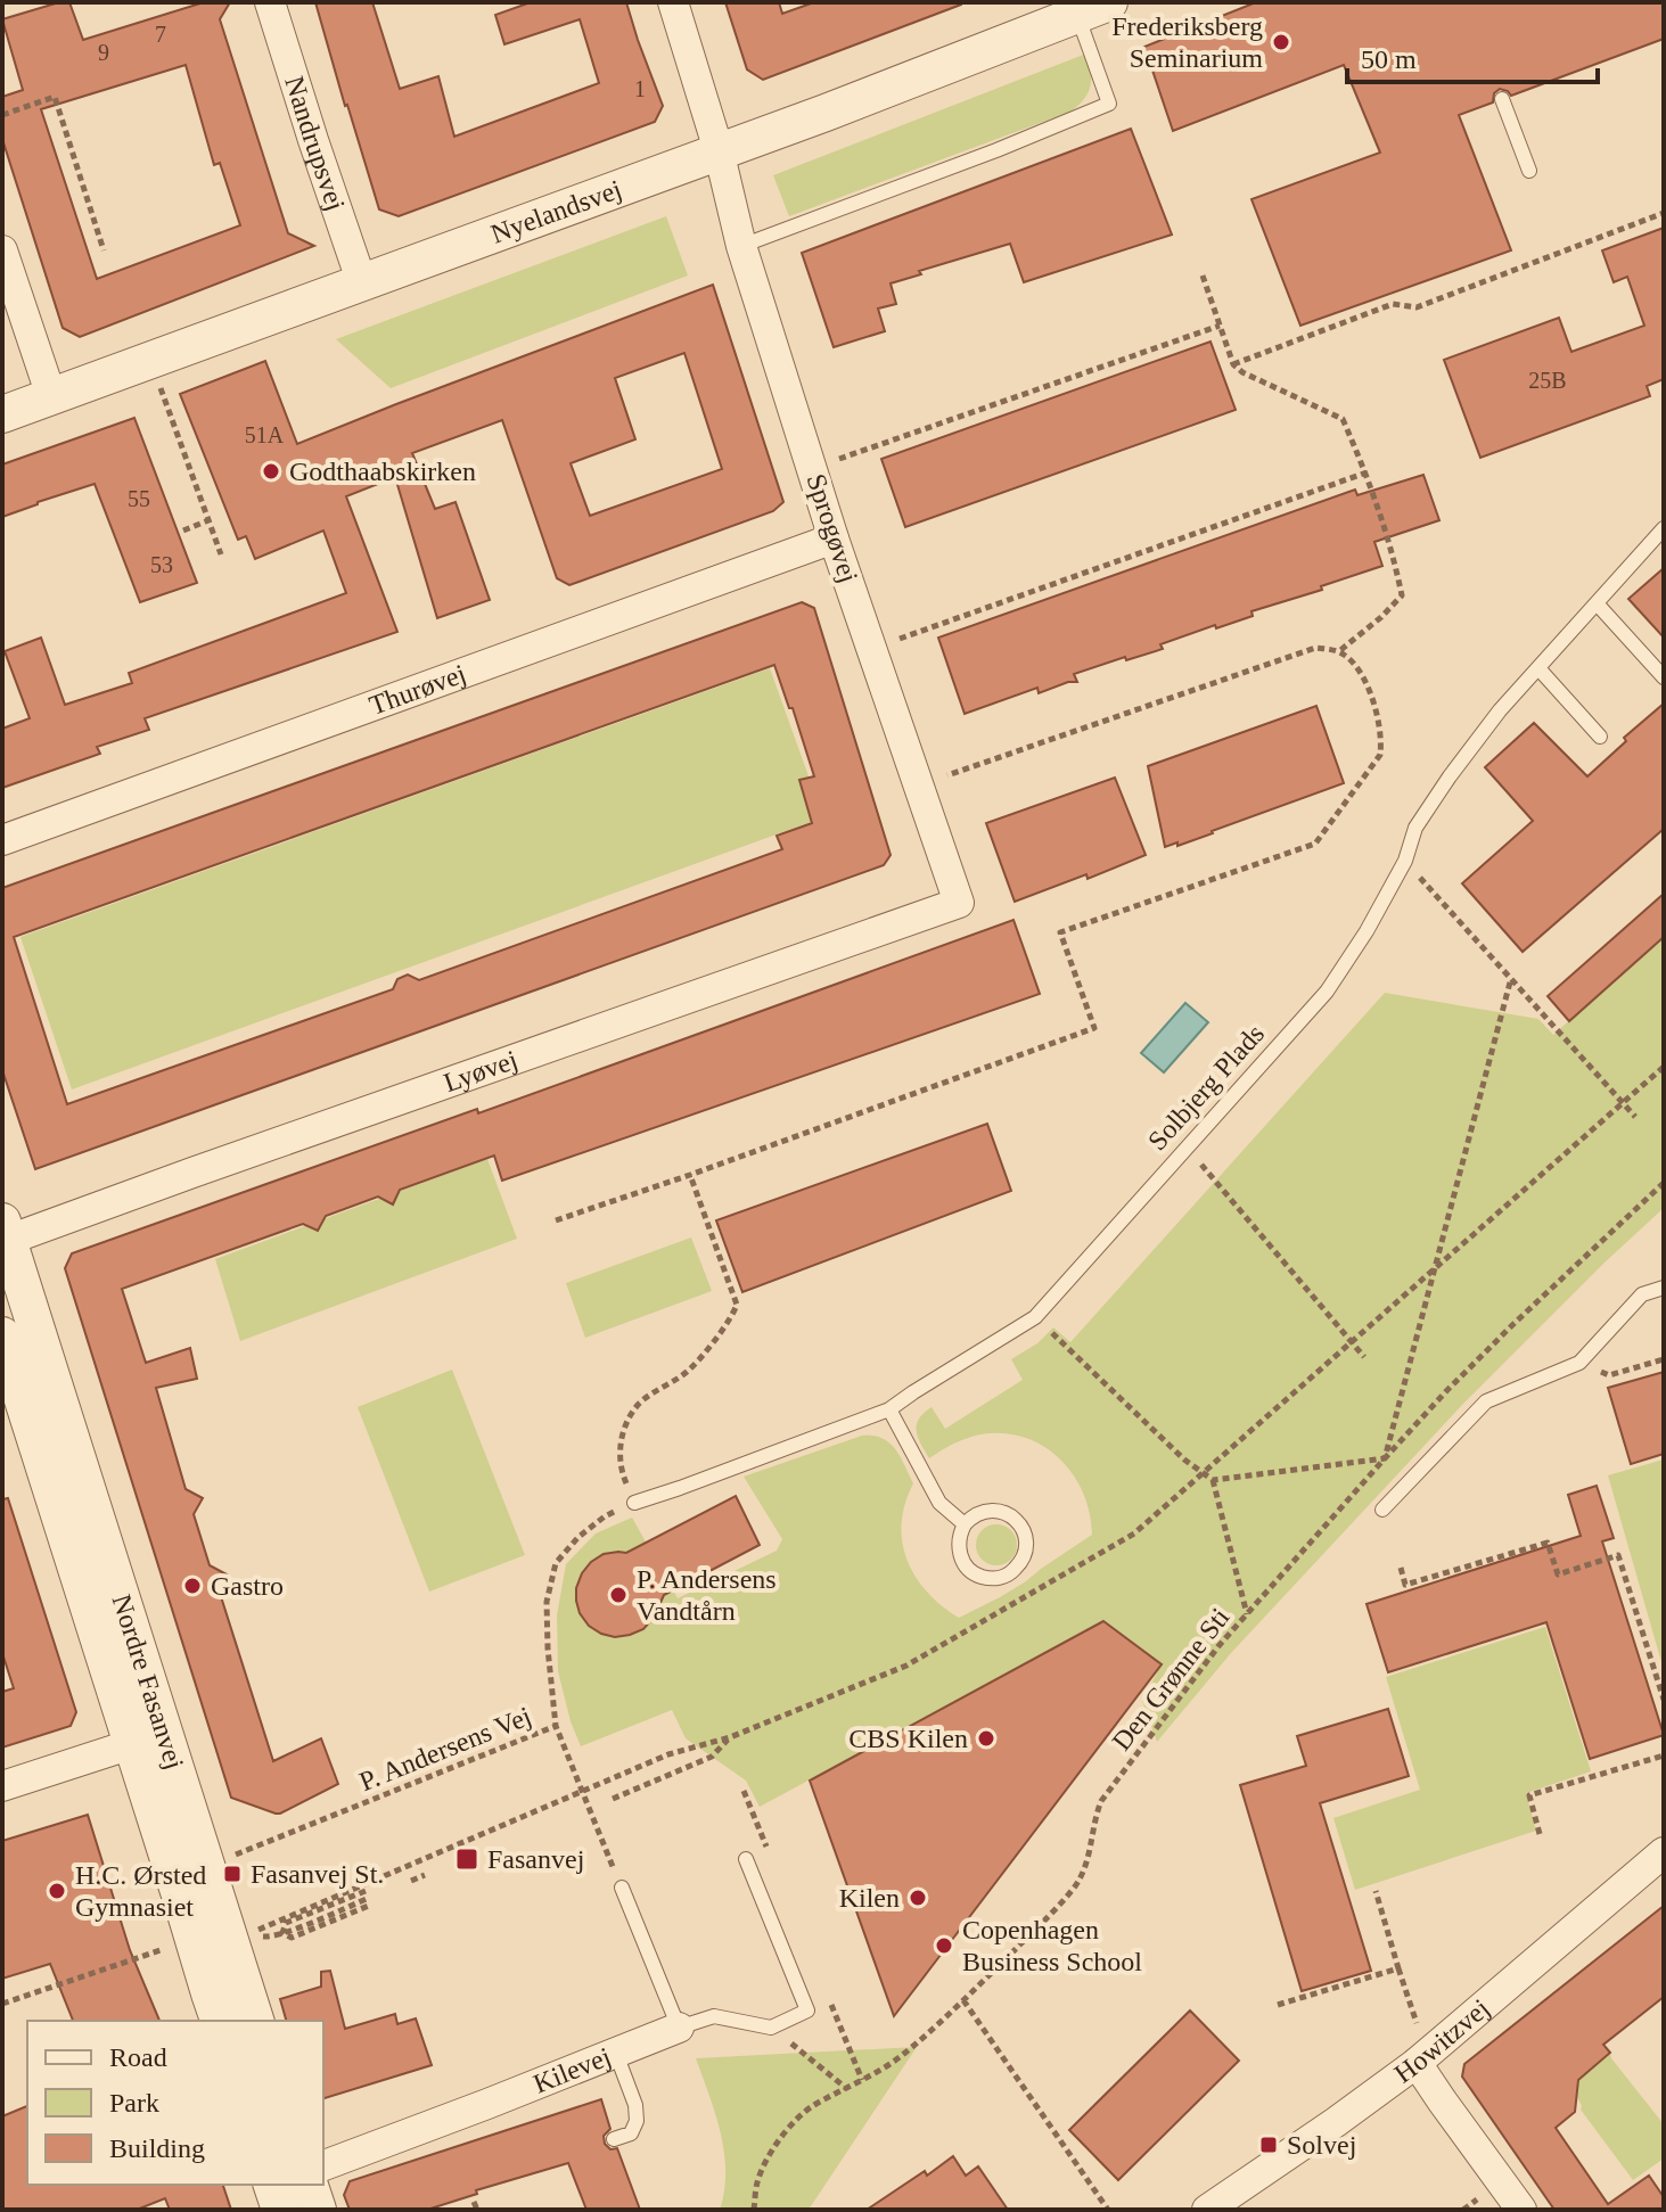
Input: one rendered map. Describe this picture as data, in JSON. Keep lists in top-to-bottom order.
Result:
{
  "streets": {
    "street": [
      "Nandrupsvej",
      "Nyelandsvej",
      "Sprogøvej",
      "Thurøvej",
      "Lyøvej",
      "Nordre Fasanvej",
      "Howitzvej",
      "Kilevej"
    ],
    "lane": ["Solbjerg Plads"],
    "path": ["Den Grønne Sti", "P. Andersens Vej"]
  },
  "crossings": [
    ["Nandrupsvej", "Nyelandsvej"],
    ["Nyelandsvej", "Sprogøvej"],
    ["Sprogøvej", "Thurøvej"],
    ["Sprogøvej", "Lyøvej"],
    ["Lyøvej", "Nordre Fasanvej"],
    ["Solbjerg Plads", "P. Andersens Vej"],
    ["Nordre Fasanvej", "P. Andersens Vej"]
  ],
  "places": {
    "other": [
      "Frederiksberg Seminarium",
      "Godthaabskirken",
      "Gastro",
      "P. Andersens Vandtårn",
      "CBS Kilen",
      "H.C. Ørsted Gymnasiet",
      "Kilen",
      "Copenhagen Business School"
    ],
    "transit": ["Fasanvej", "Fasanvej St.", "Solvej"]
  },
  "house_numbers": [
    "7",
    "9",
    "1",
    "25B",
    "51A",
    "55",
    "53"
  ],
  "legend": ["Road", "Park", "Building"],
  "scale_bar": "50 m"
}
